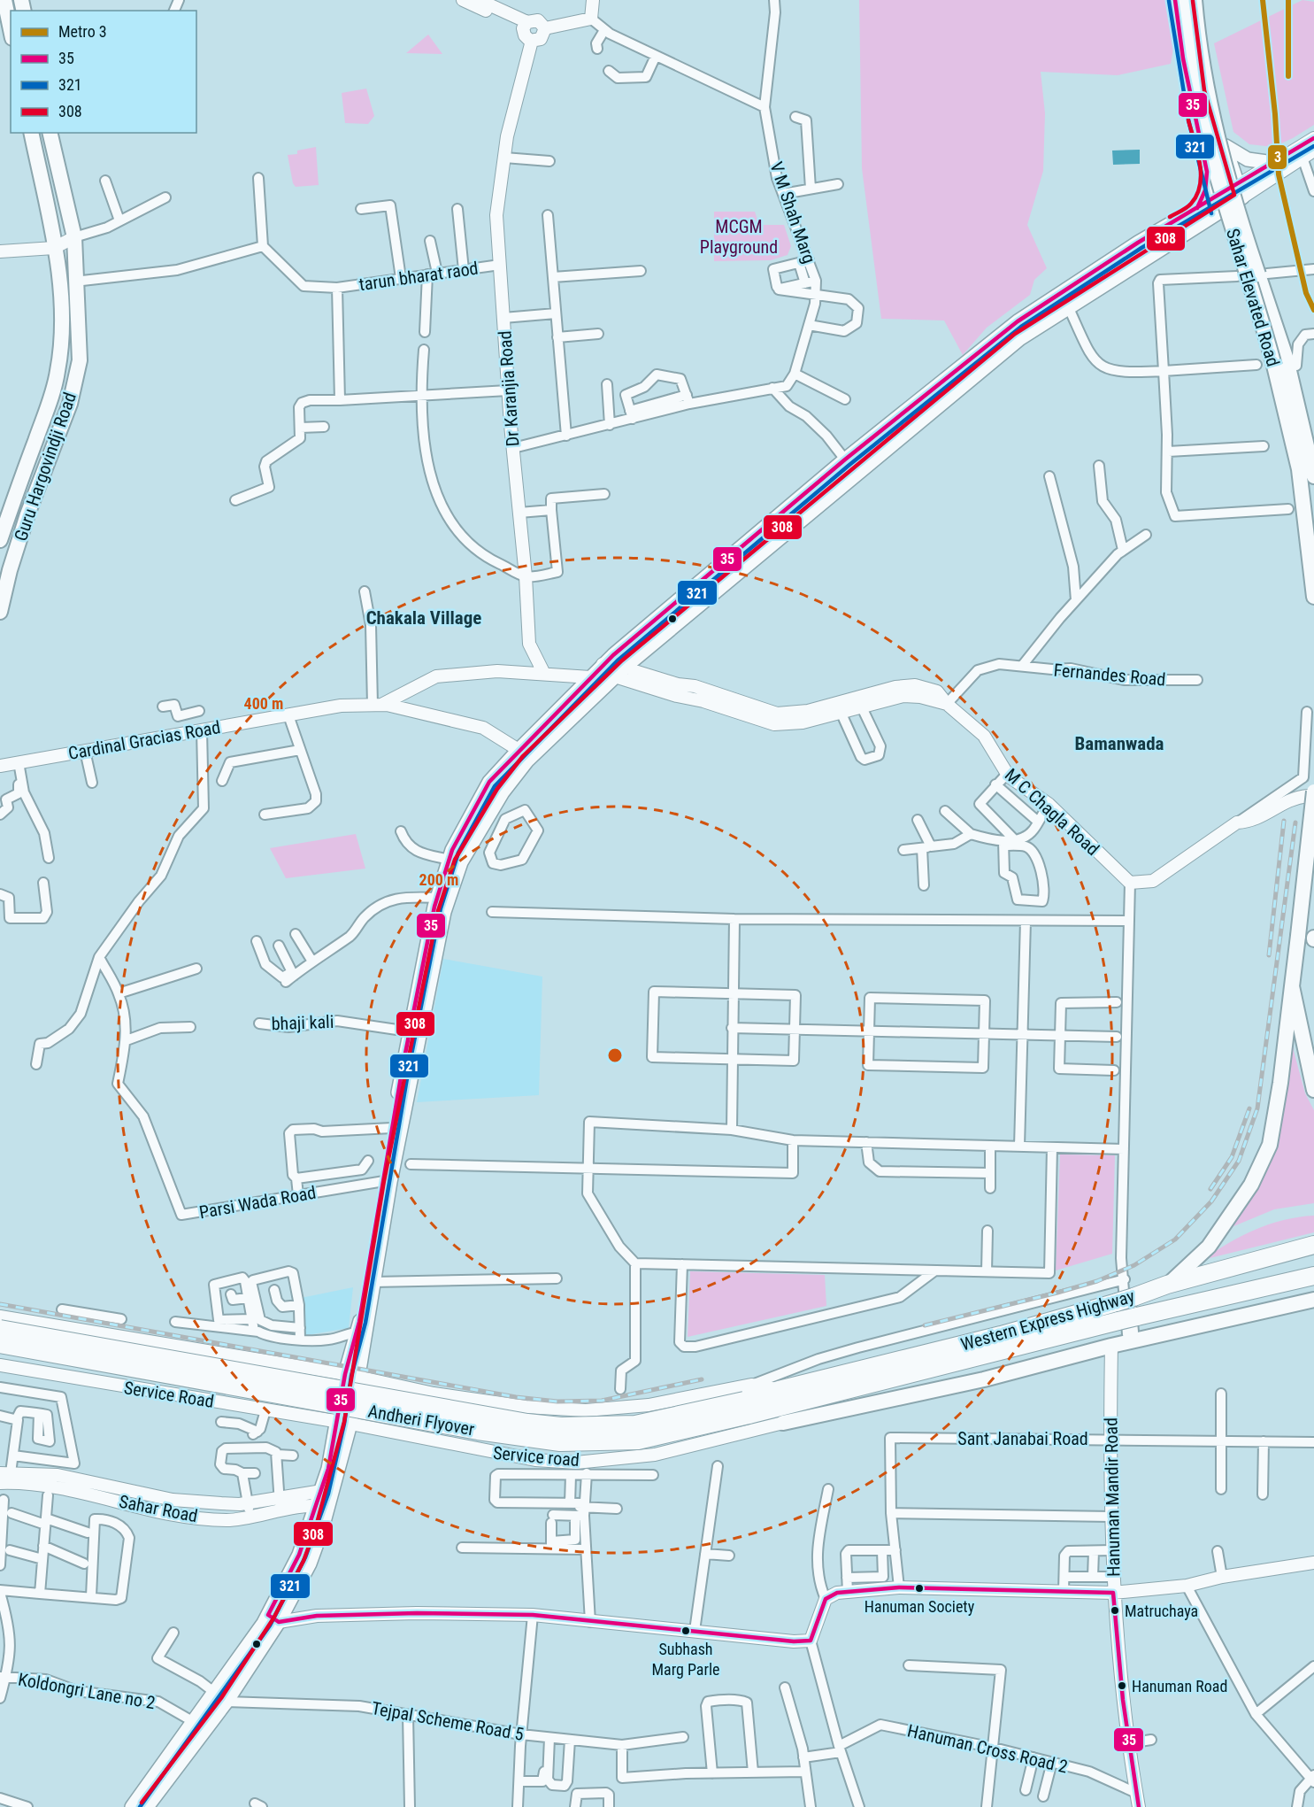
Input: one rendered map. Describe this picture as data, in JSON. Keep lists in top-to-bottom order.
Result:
{
  "streets": {
    "highway": ["Western Express Highway", "Andheri Flyover"],
    "main road": ["Sahar Elevated Road", "Guru Hargovindji Road"],
    "street": [
      "V M Shah Marg",
      "tarun bharat raod",
      "Dr Karanjia Road",
      "Fernandes Road",
      "Cardinal Gracias Road",
      "M C Chagla Road",
      "bhaji kali",
      "Parsi Wada Road",
      "Service Road",
      "Sant Janabai Road",
      "Service road",
      "Hanuman Mandir Road",
      "Sahar Road",
      "Koldongri Lane no 2",
      "Tejpal Scheme Road 5",
      "Hanuman Cross Road 2"
    ]
  },
  "crossings": [
    ["tarun bharat raod", "Dr Karanjia Road"],
    ["Fernandes Road", "M C Chagla Road"],
    ["Western Express Highway", "Andheri Flyover"],
    ["Western Express Highway", "Service road"],
    ["Service Road", "Service road"],
    ["Andheri Flyover", "Service road"],
    ["Sant Janabai Road", "Hanuman Mandir Road"],
    ["Hanuman Mandir Road", "Hanuman Cross Road 2"]
  ],
  "districts": ["Chakala Village", "Bamanwada"],
  "parks": ["MCGM Playground"],
  "places": [
    "Hanuman Society",
    "Matruchaya",
    "Subhash Marg Parle",
    "Hanuman Road"
  ],
  "lines": [
    "metro line 3",
    "transit line 35",
    "transit line 321",
    "transit line 308"
  ],
  "legend": [
    "Metro 3",
    "35",
    "321",
    "308"
  ],
  "rings": ["400 m", "200 m"]
}
